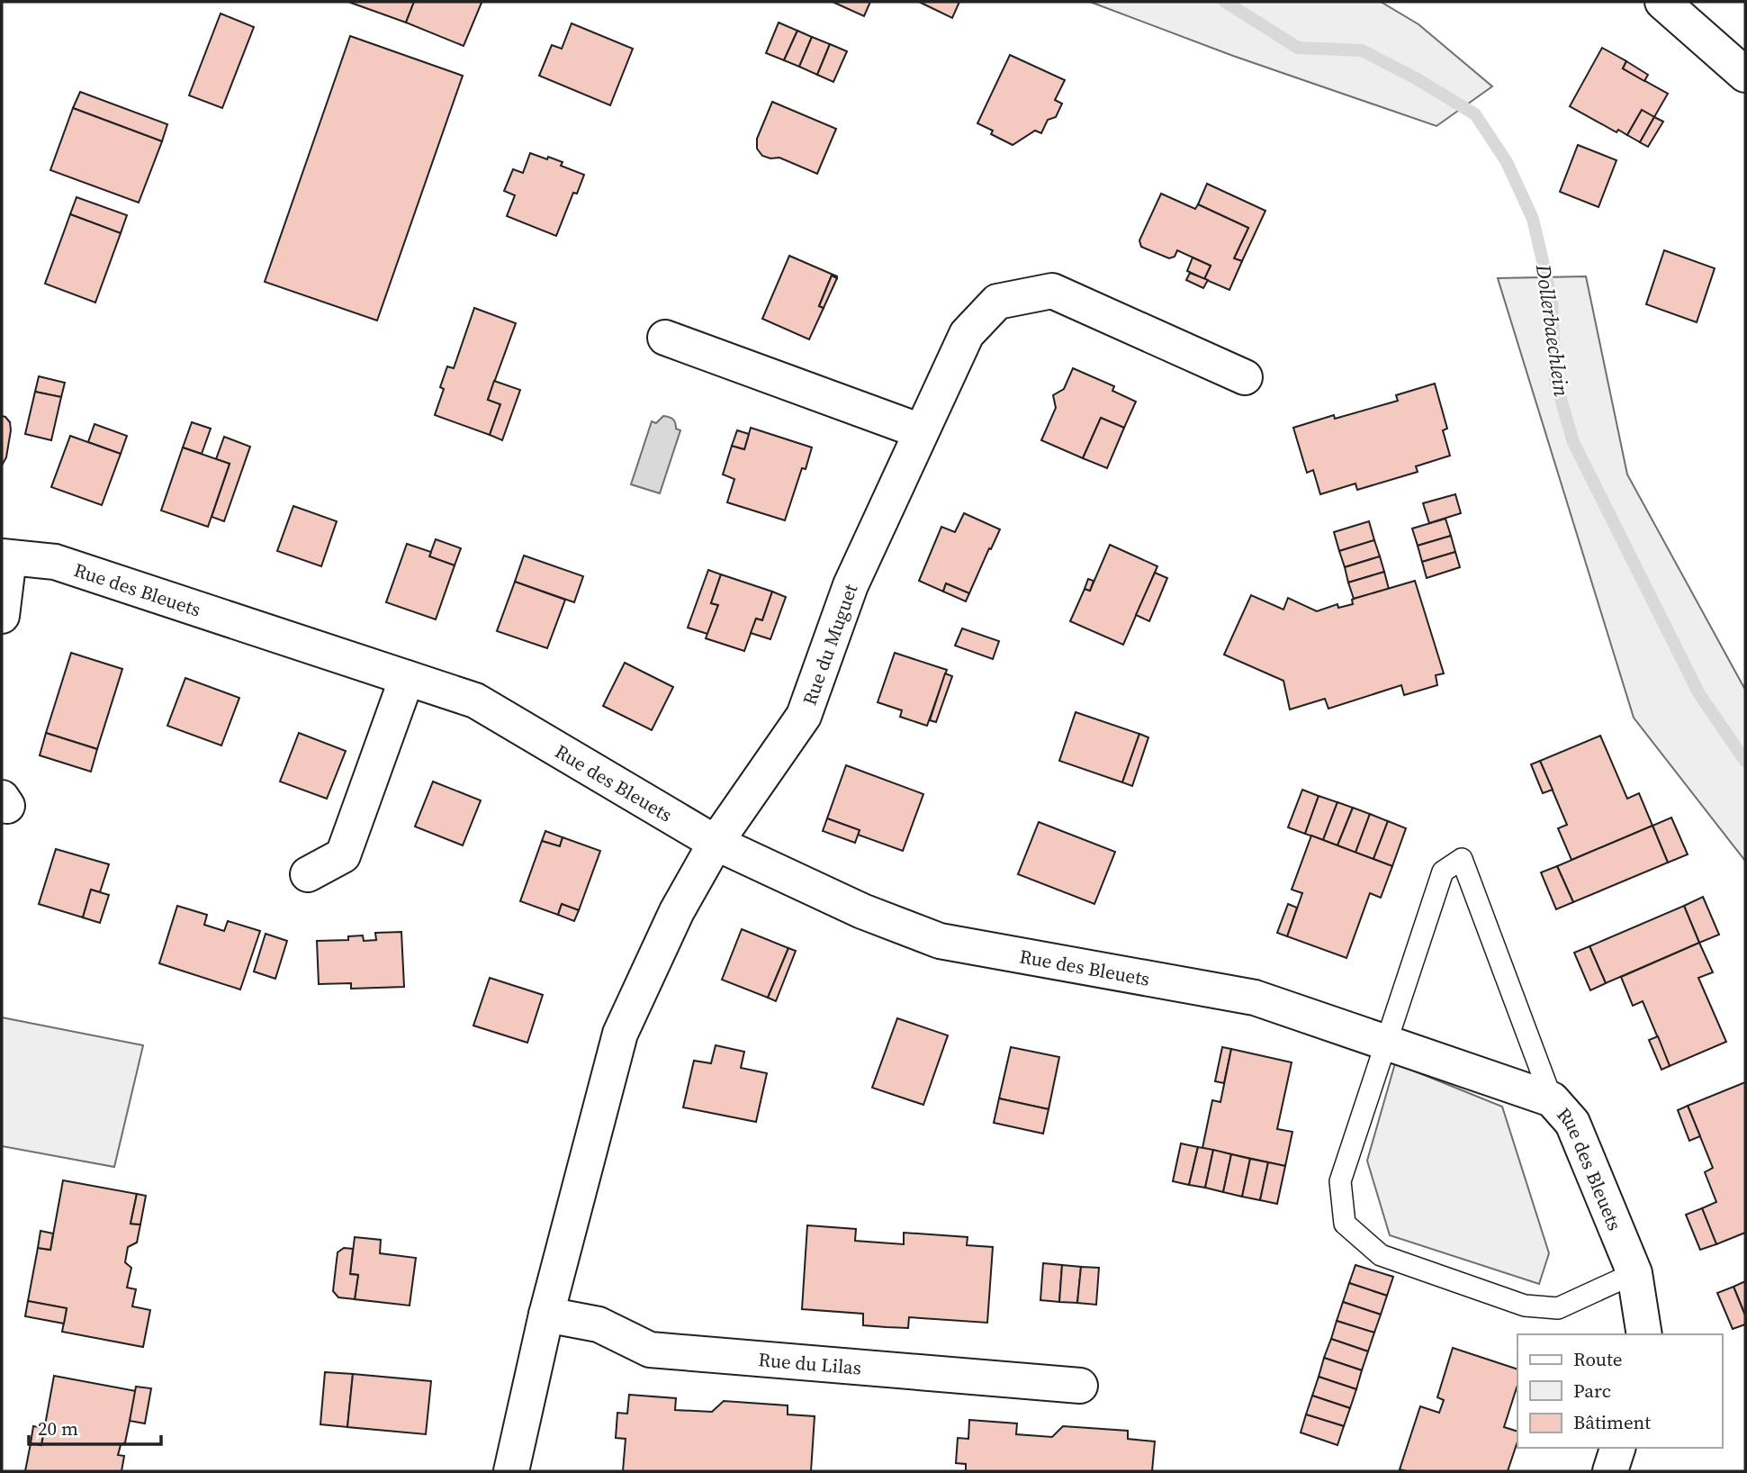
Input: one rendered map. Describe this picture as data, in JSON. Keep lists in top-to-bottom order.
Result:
{
  "streets": {
    "street": ["Rue des Bleuets", "Rue du Muguet", "Rue du Lilas"]
  },
  "crossings": [
    ["Rue des Bleuets", "Rue du Muguet"]
  ],
  "water": ["Dollerbaechlein"],
  "legend": ["Route", "Parc", "Bâtiment"],
  "scale_bar": "20 m"
}
